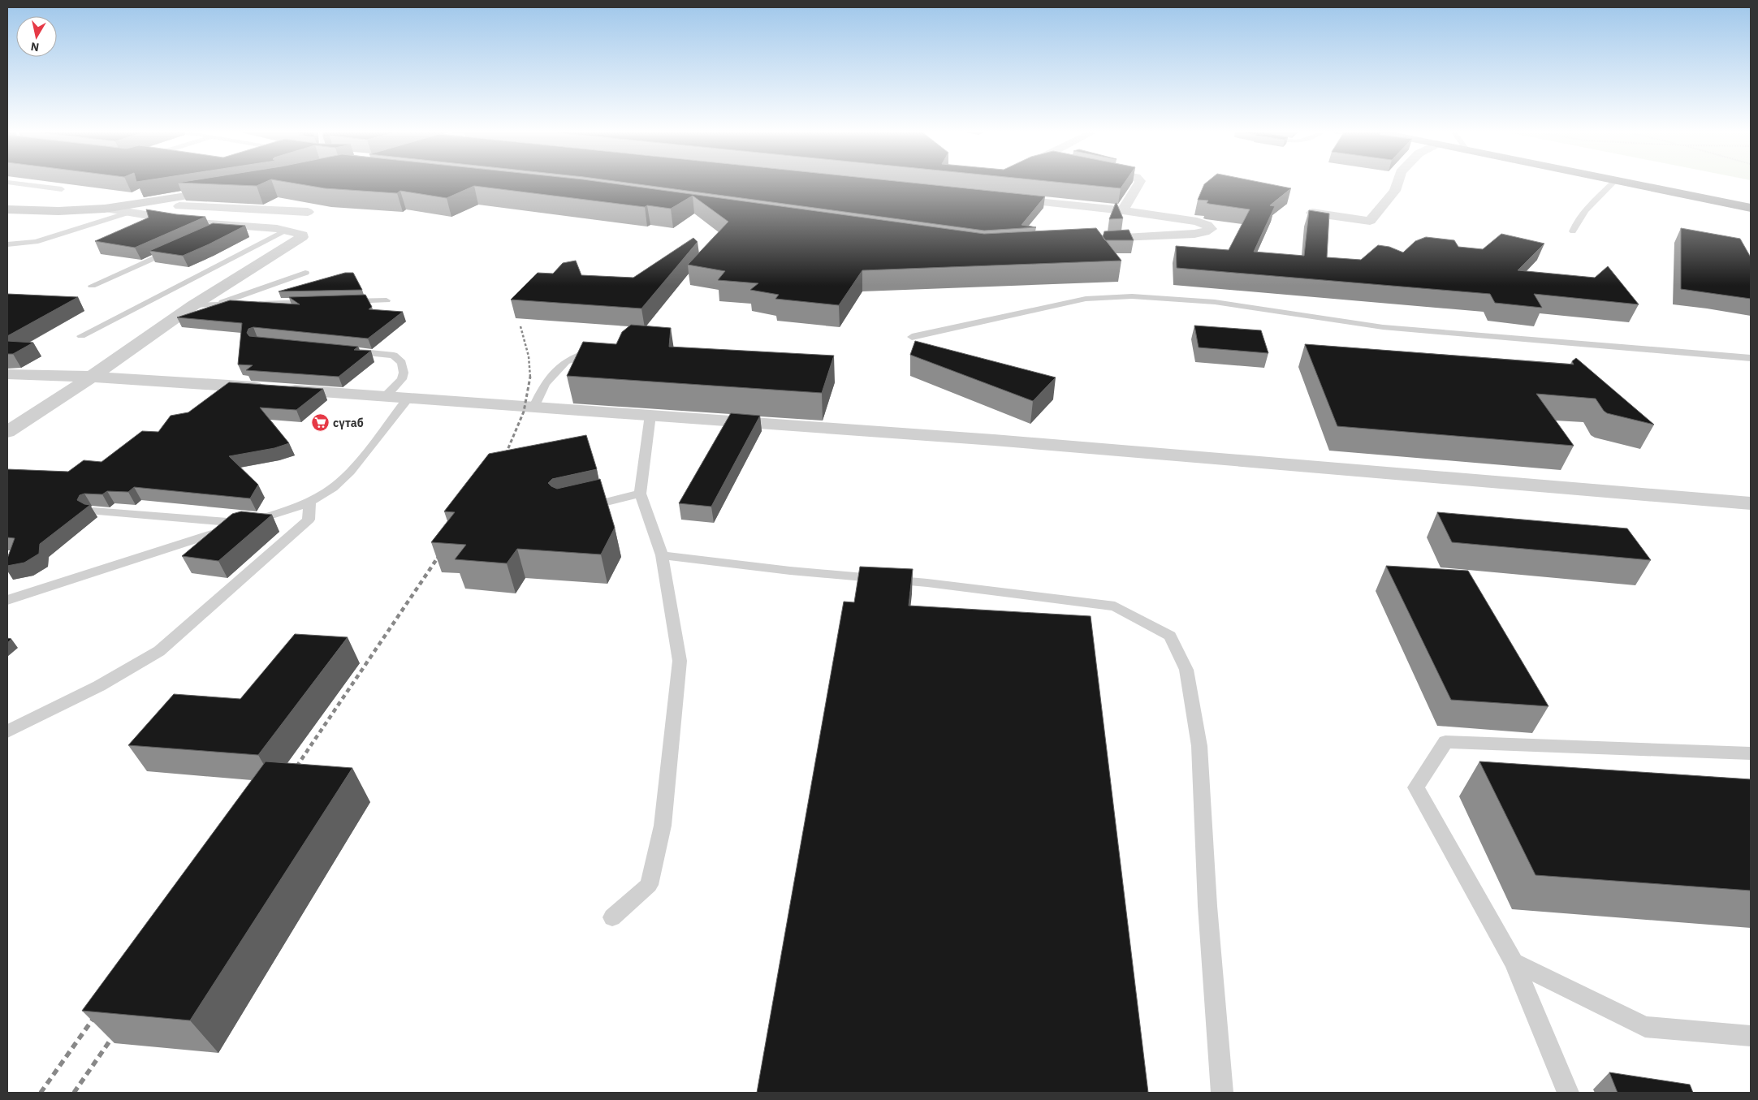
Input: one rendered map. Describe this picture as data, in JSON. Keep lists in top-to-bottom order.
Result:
{
  "places": {
    "supermarket": ["сүтаб"]
  },
  "north": "bottom"
}
